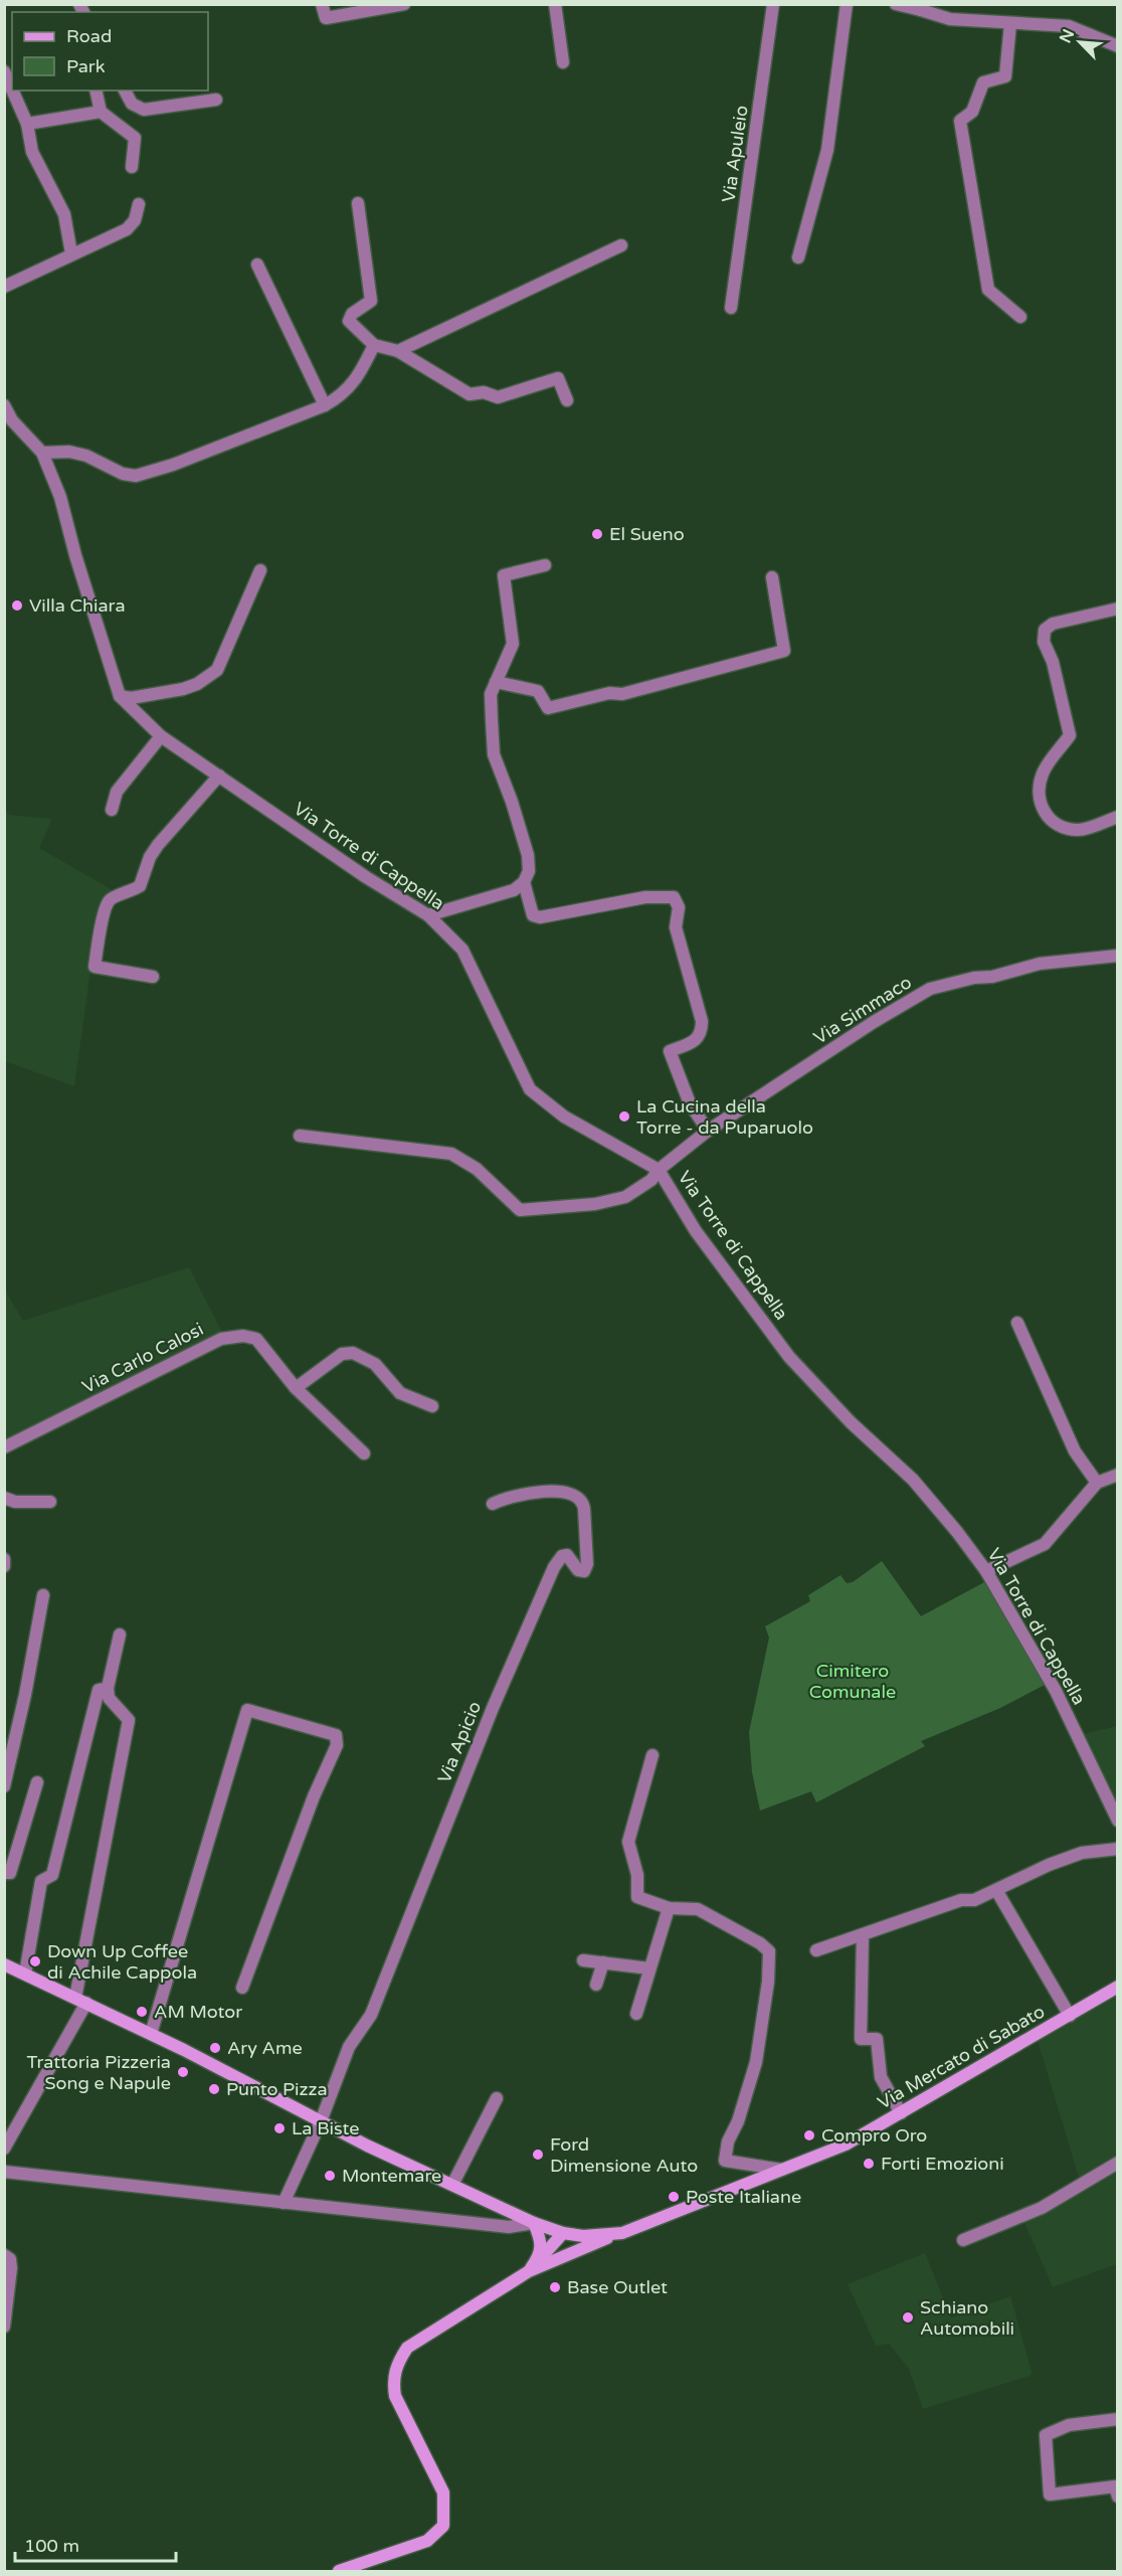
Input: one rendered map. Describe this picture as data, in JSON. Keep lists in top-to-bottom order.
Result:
{
  "streets": {
    "street": [
      "Via Apuleio",
      "Via Torre di Cappella",
      "Via Simmaco",
      "Via Carlo Calosi",
      "Via Apicio",
      "Via Mercato di Sabato"
    ]
  },
  "crossings": [
    ["Via Torre di Cappella", "Via Simmaco"],
    ["Via Apicio", "Via Mercato di Sabato"]
  ],
  "parks": ["Cimitero Comunale"],
  "places": [
    "El Sueno",
    "Villa Chiara",
    "La Cucina della Torre - da Puparuolo",
    "Down Up Coffee di Achile Cappola",
    "AM Motor",
    "Ary Ame",
    "Trattoria Pizzeria Song e Napule",
    "Punto Pizza",
    "La Biste",
    "Compro Oro",
    "Ford Dimensione Auto",
    "Forti Emozioni",
    "Montemare",
    "Poste Italiane",
    "Base Outlet",
    "Schiano Automobili"
  ],
  "legend": ["Road", "Park"],
  "scale_bar": "100 m",
  "north": "top left"
}
